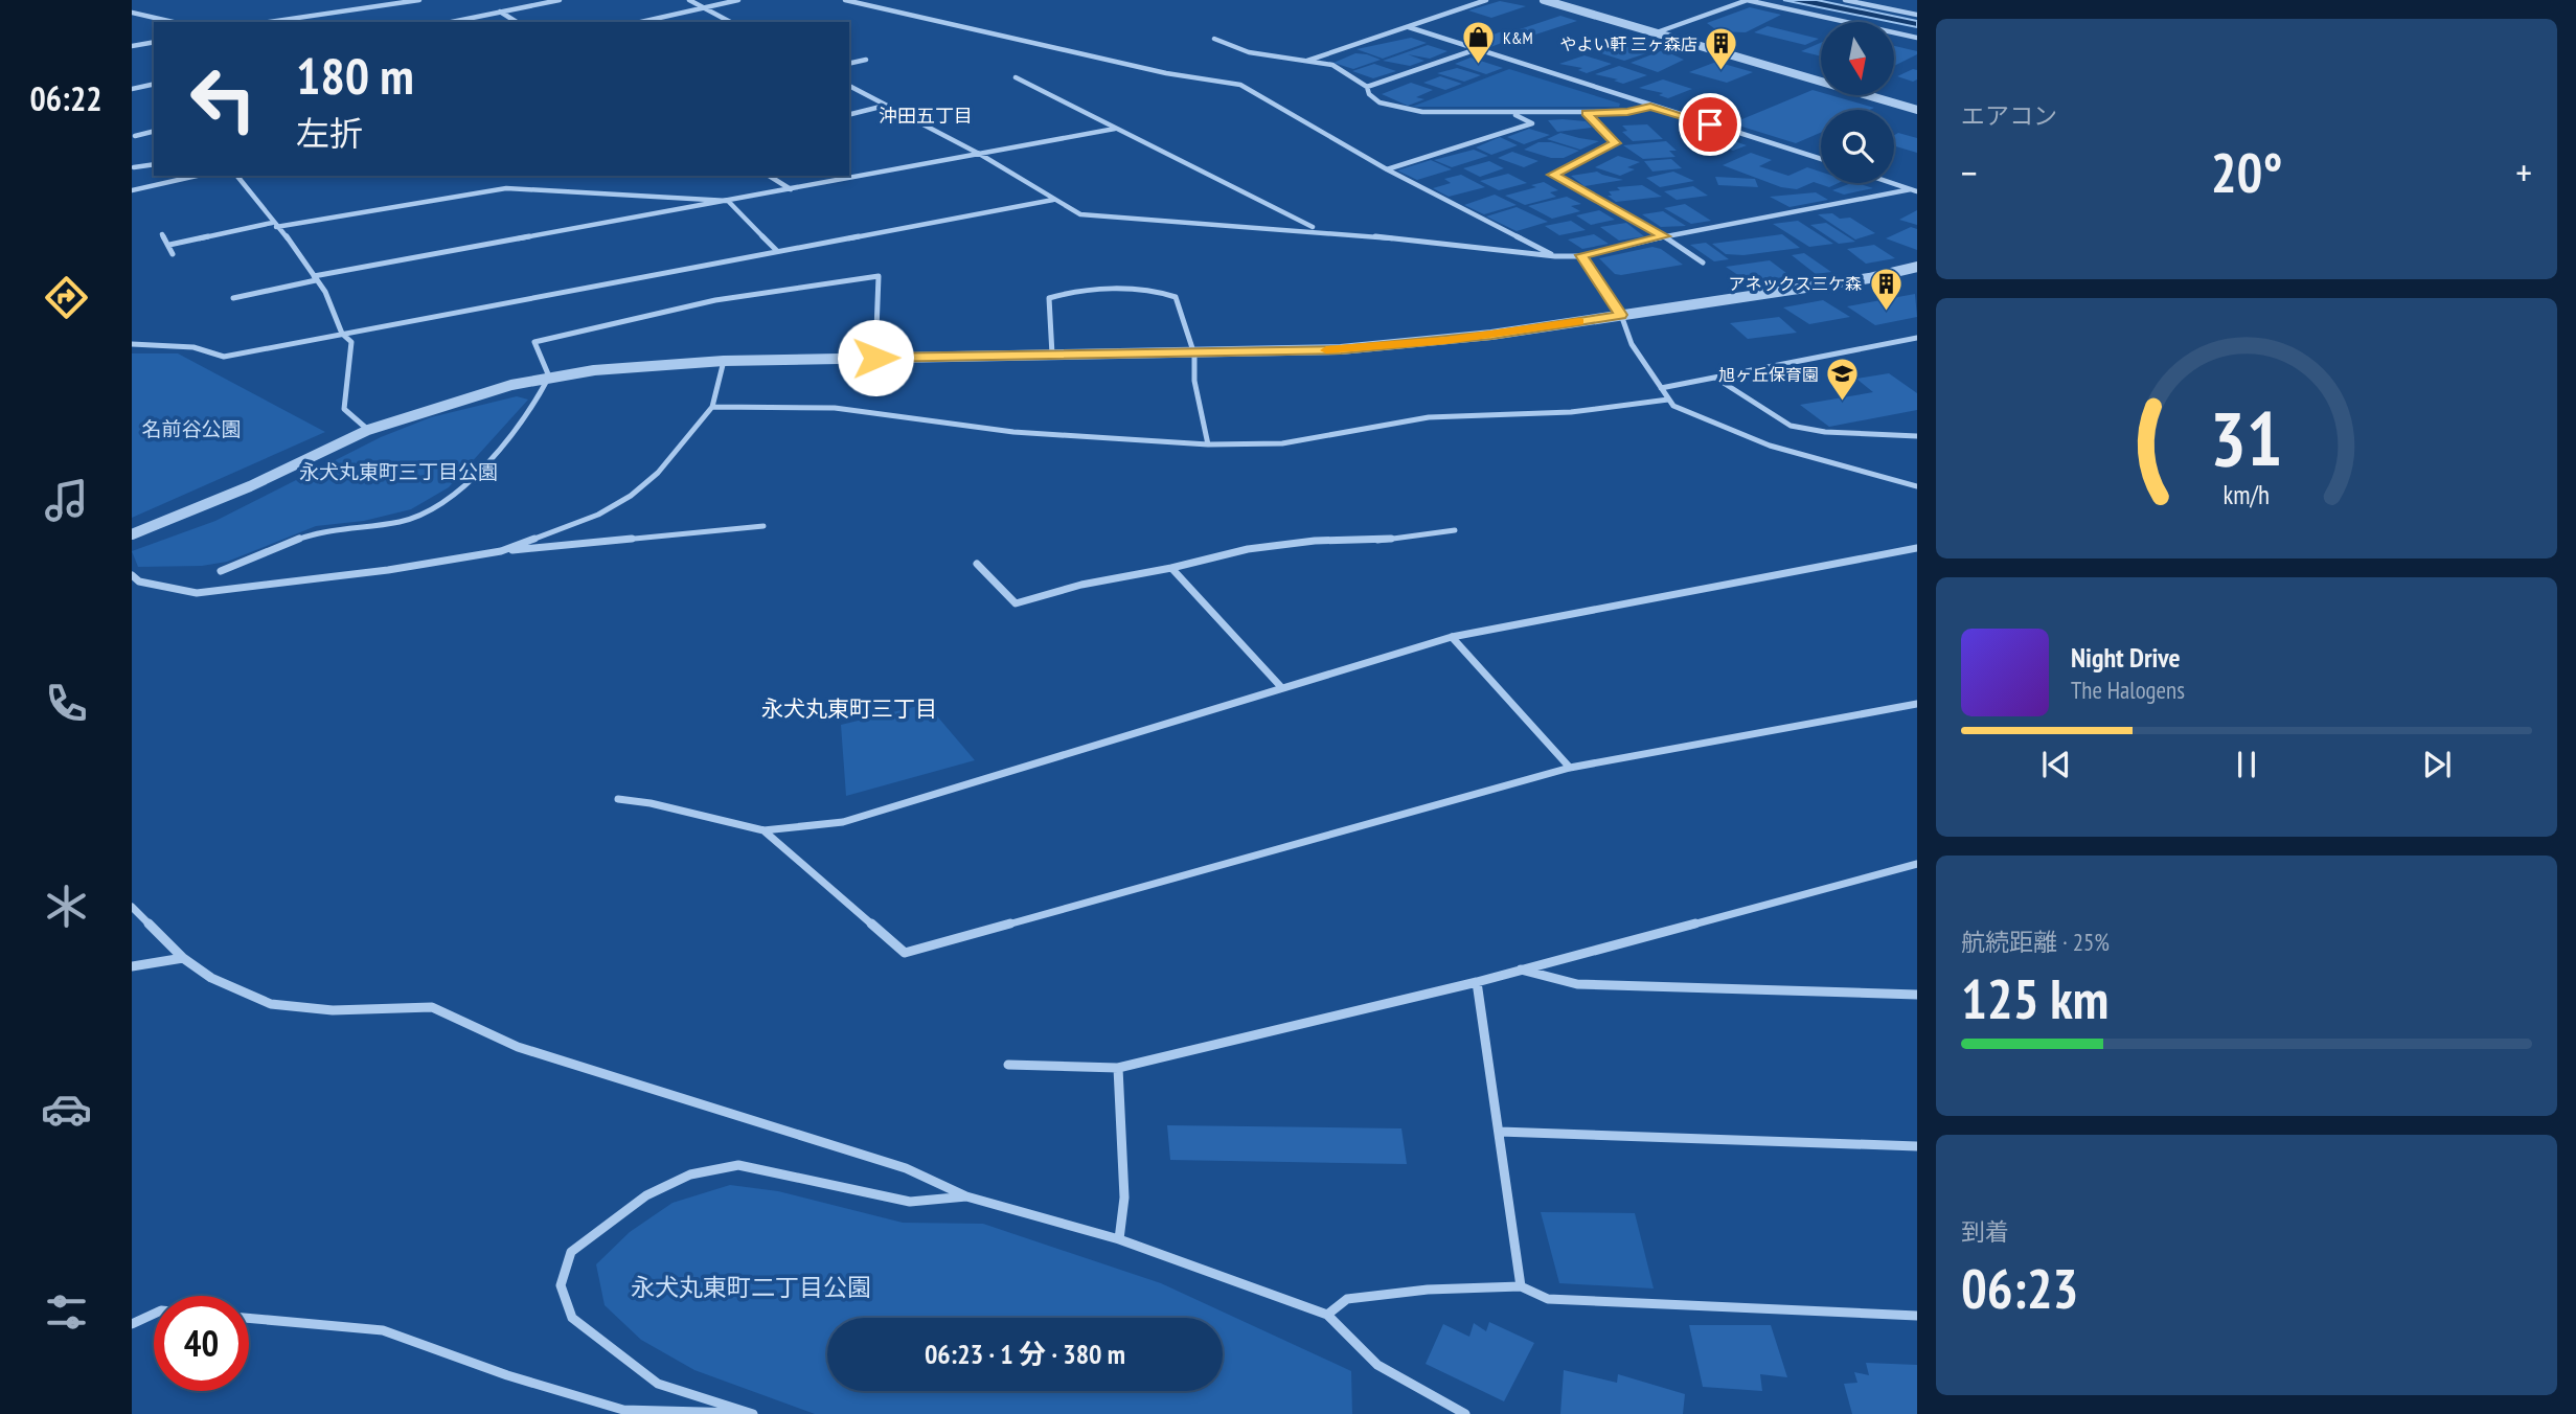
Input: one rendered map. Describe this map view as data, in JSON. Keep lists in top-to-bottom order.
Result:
{
  "districts": ["沖田五丁目", "永犬丸東町三丁目"],
  "parks": ["名前谷公園", "永犬丸東町三丁目公園", "永犬丸東町二丁目公園"],
  "places": {
    "shop": ["K&M"],
    "building": ["やよい軒 三ヶ森店", "アネックス三ケ森"],
    "school or university": ["旭ヶ丘保育園"]
  },
  "north": "bottom",
  "page": {
    "tabs": "06:22",
    "tile": [
      "エアコン",
      ["航続距離 · 25%", "125 km"],
      ["到着", "06:23"]
    ],
    "turn": ["180 m", "左折"],
    "heat": ["−", "20°", "+"],
    "song": ["Night Drive", "The Halogens"],
    "limit": "40",
    "trip": "06:23 · 1 分 · 380 m",
    "gauge": ["31", "km/h"]
  }
}
